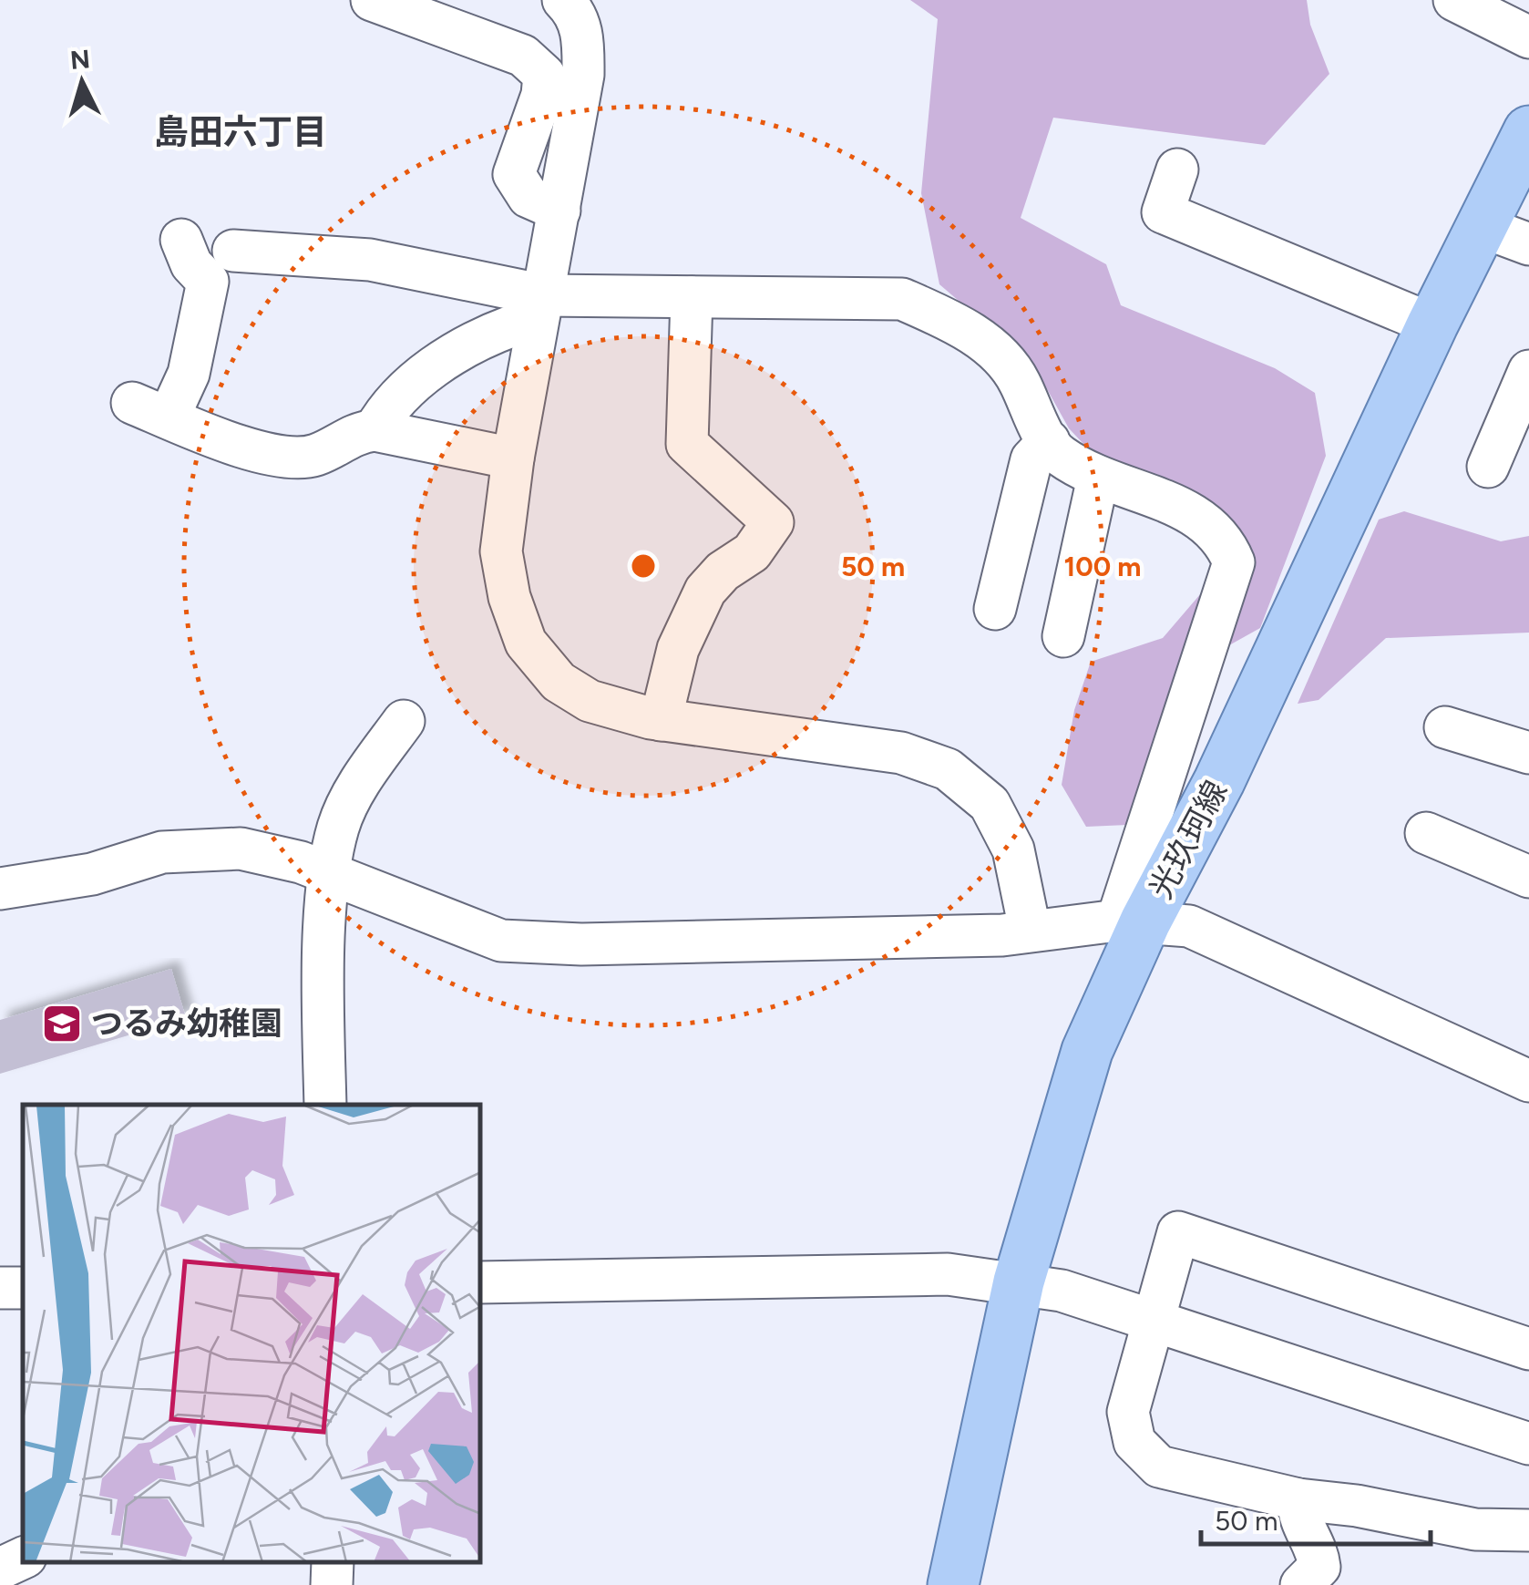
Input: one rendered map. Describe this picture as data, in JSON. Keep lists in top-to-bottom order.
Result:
{
  "streets": {
    "main road": ["光玖珂線"]
  },
  "districts": ["島田六丁目"],
  "places": {
    "school or university": ["つるみ幼稚園"]
  },
  "scale_bar": "50 m",
  "north": "top",
  "rings": ["50 m", "100 m"]
}
